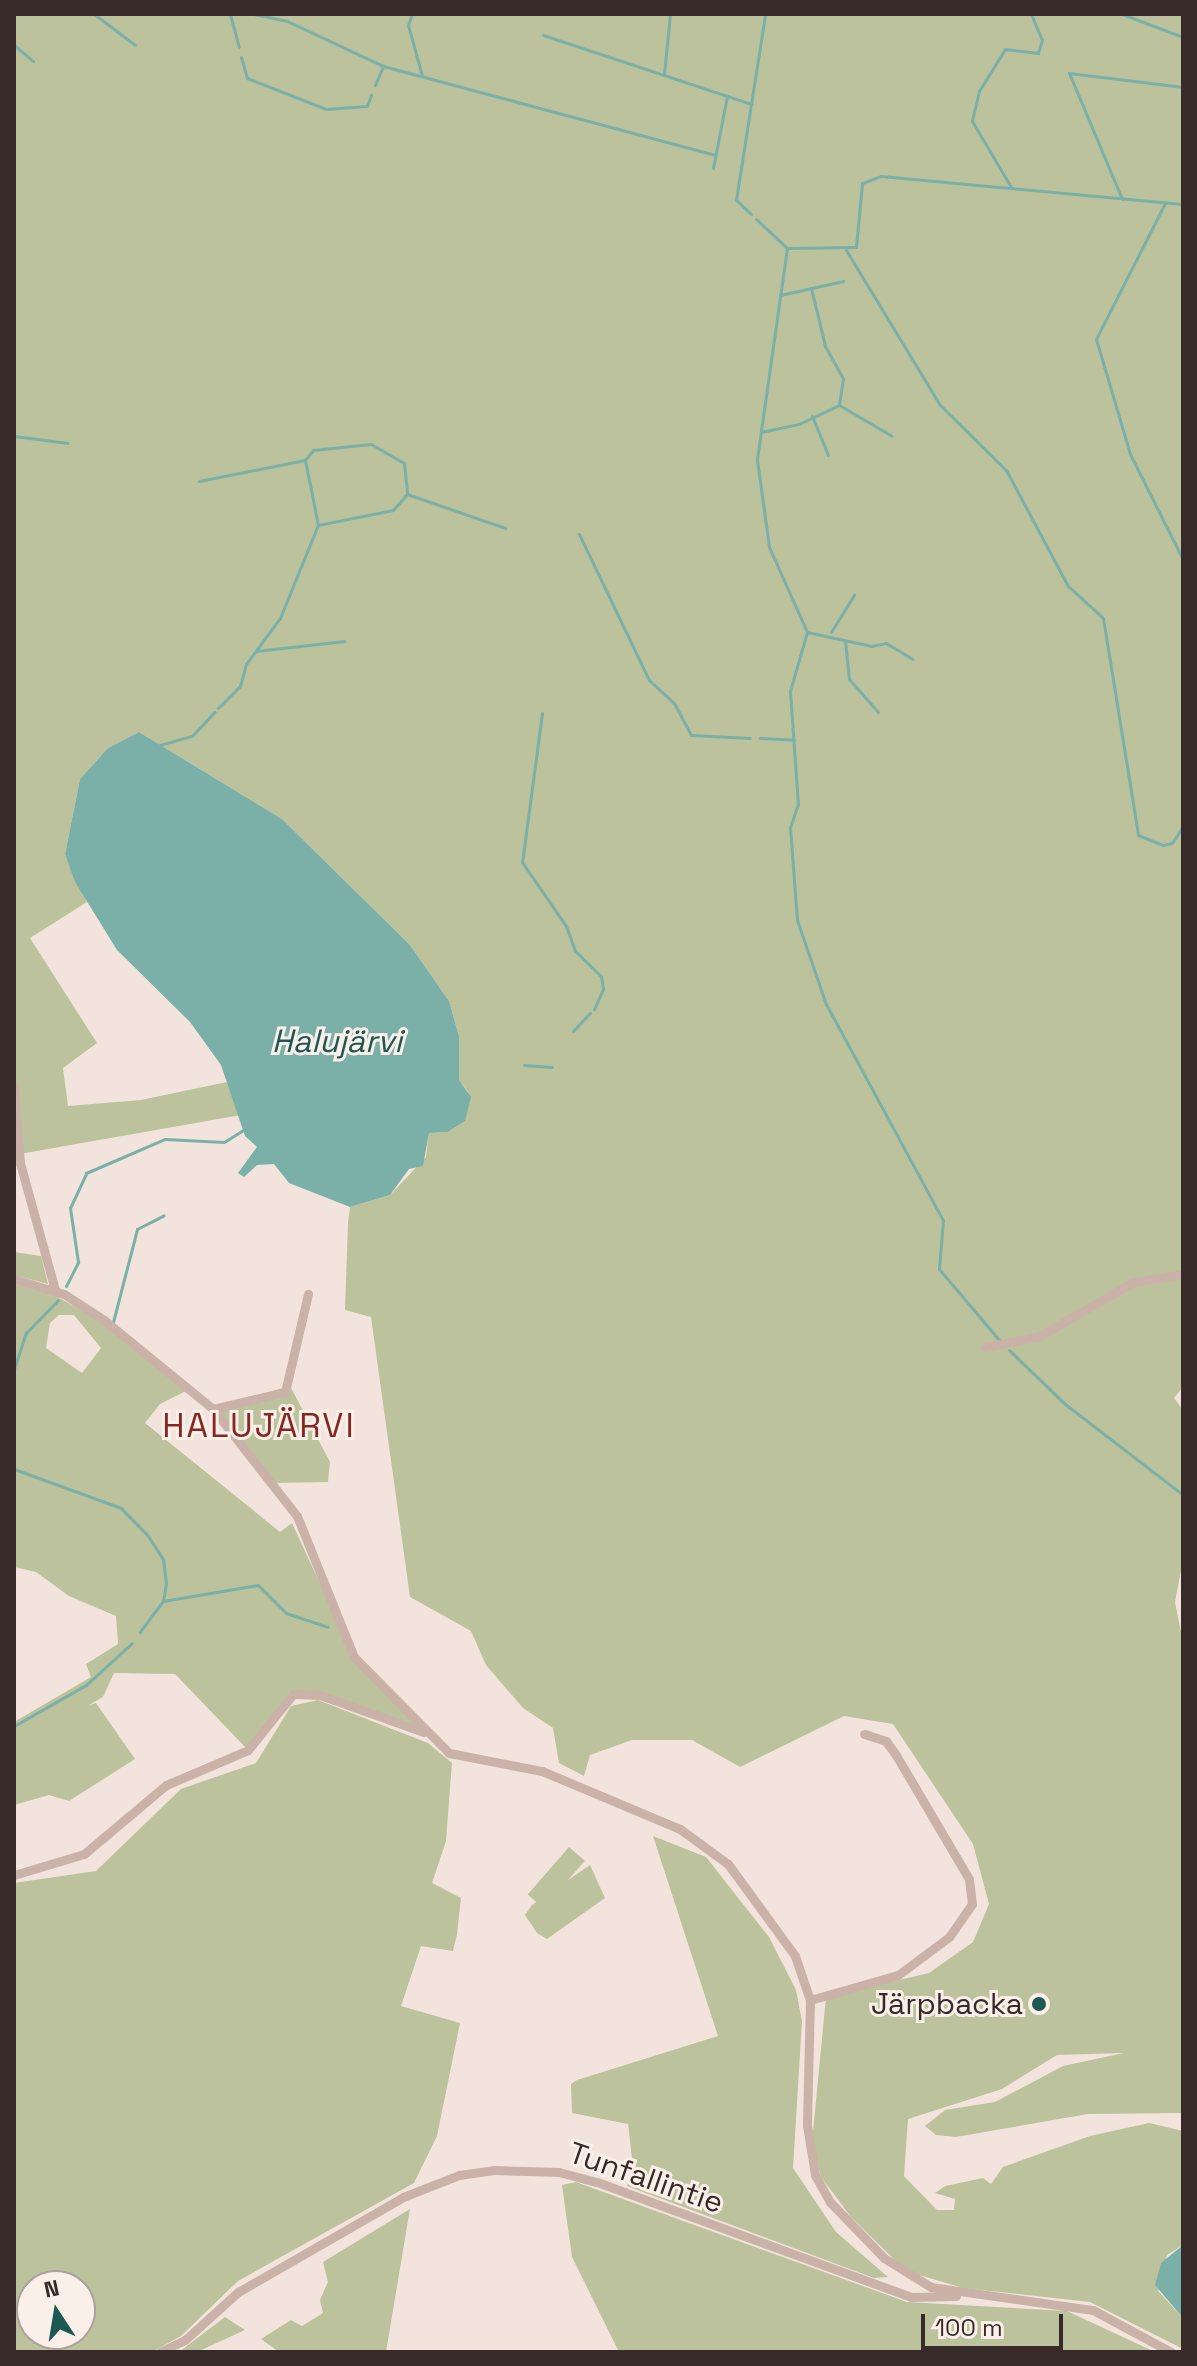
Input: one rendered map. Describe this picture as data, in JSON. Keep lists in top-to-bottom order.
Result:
{
  "streets": {
    "street": ["Tunfallintie"]
  },
  "districts": ["HALUJÄRVI"],
  "water": ["Halujärvi"],
  "places": ["Järpbacka"],
  "scale_bar": "100 m",
  "north": "top"
}
